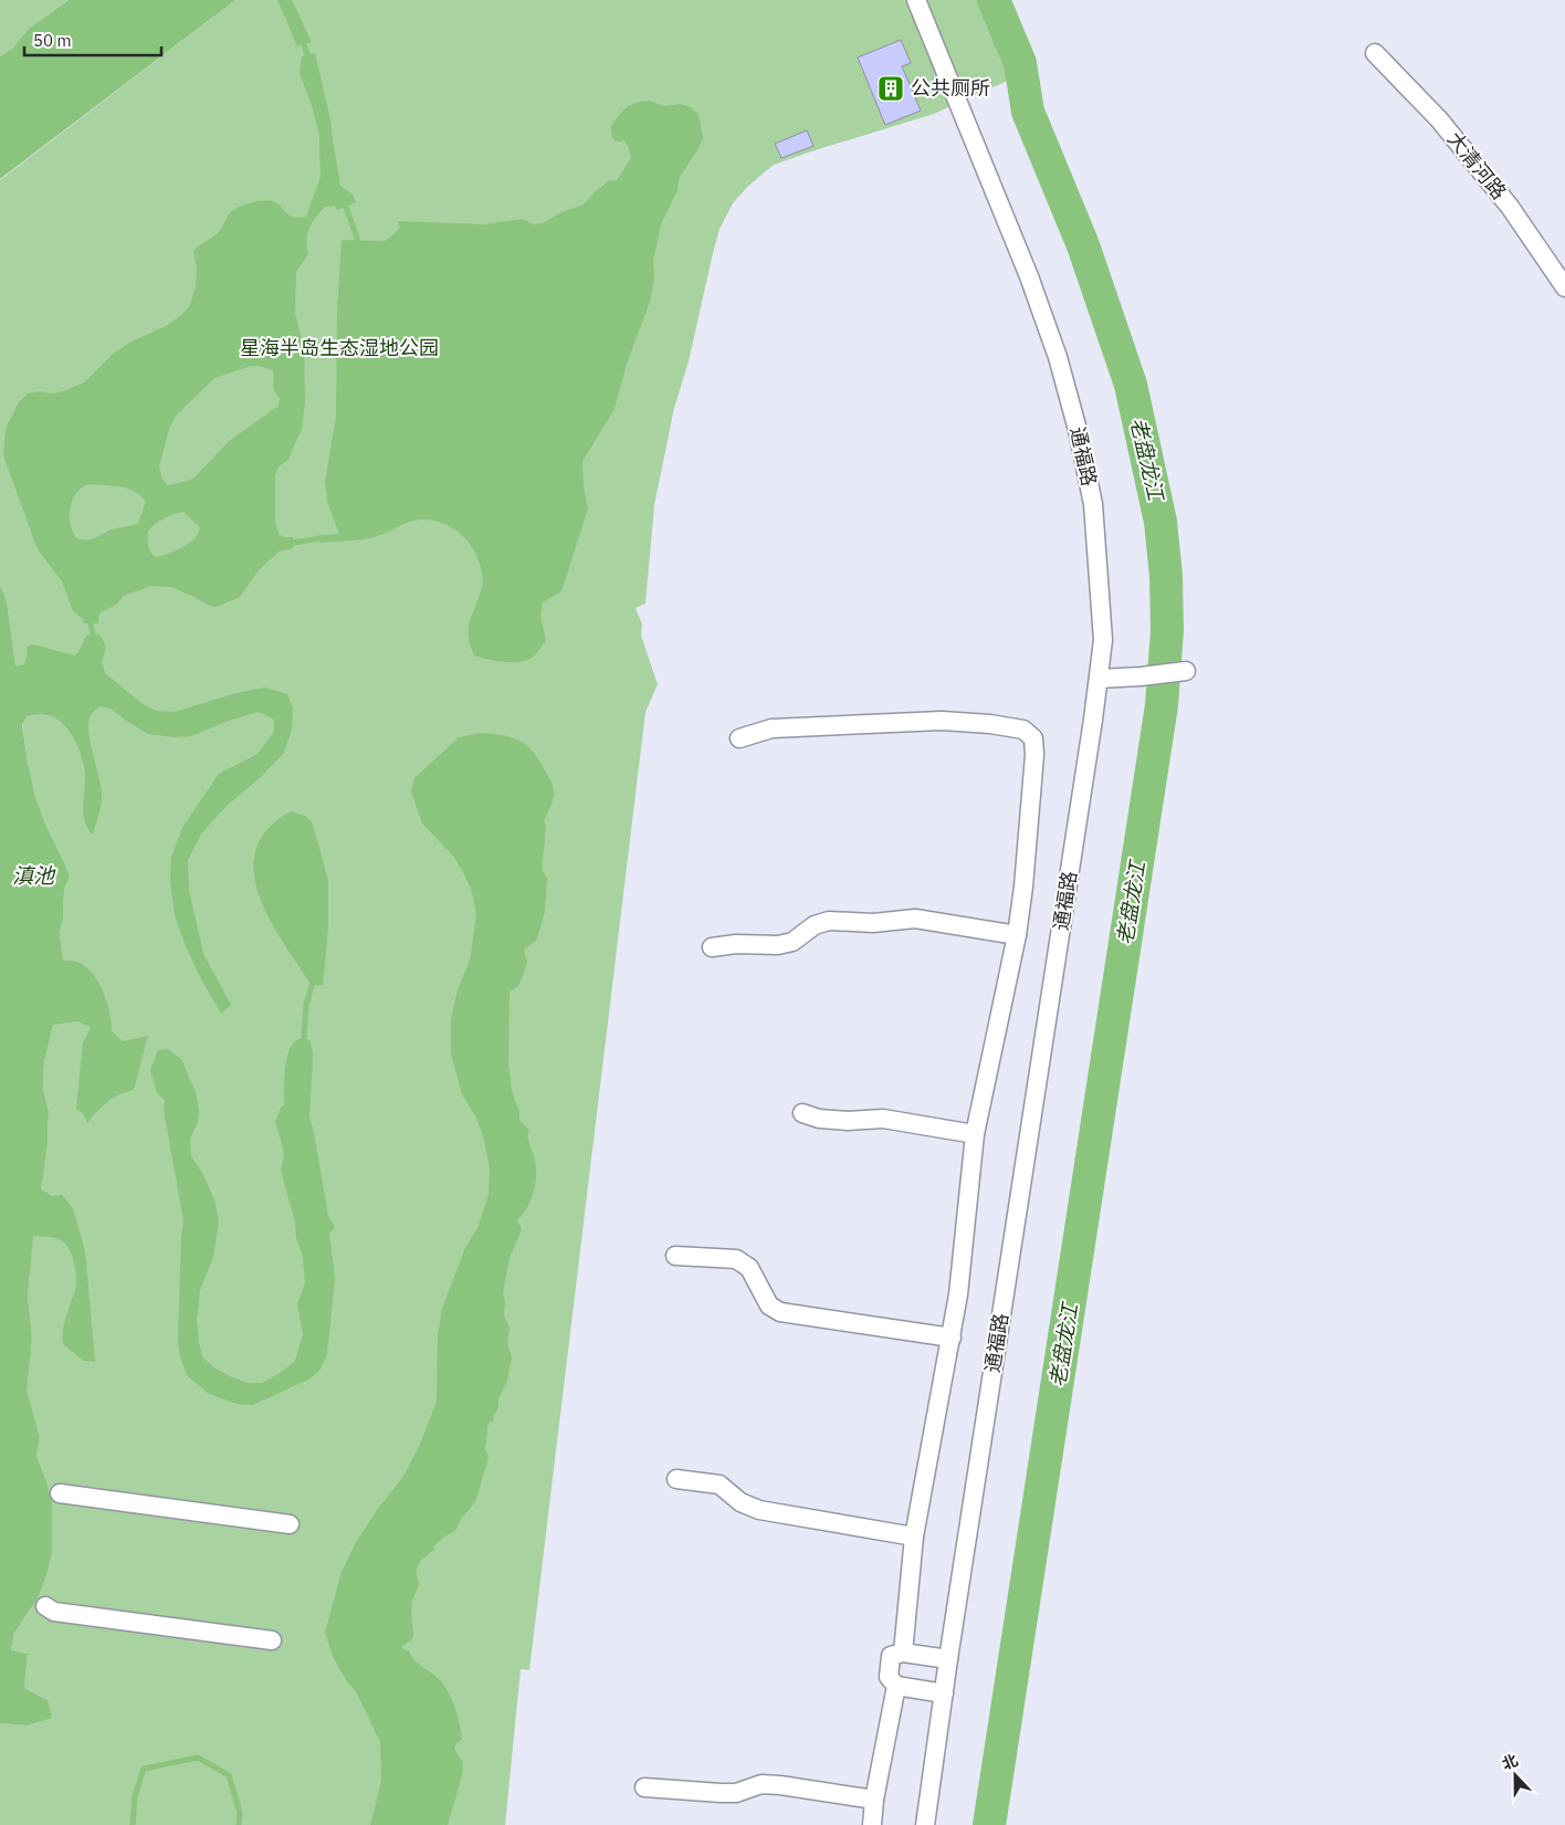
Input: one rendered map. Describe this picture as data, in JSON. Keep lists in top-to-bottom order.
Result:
{
  "streets": {
    "street": ["大清河路", "通福路"]
  },
  "water": ["老盘龙江", "滇池"],
  "parks": ["星海半岛生态湿地公园"],
  "places": {
    "building": ["公共厕所"]
  },
  "scale_bar": "50 m",
  "north": "top"
}
